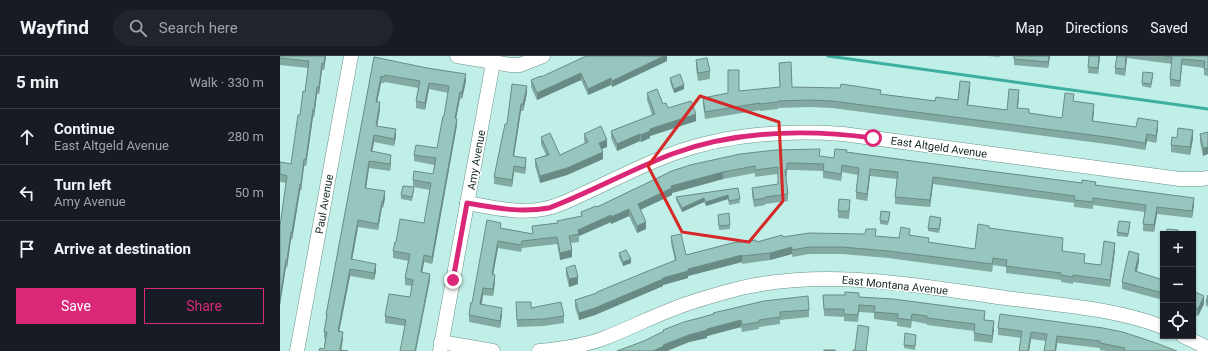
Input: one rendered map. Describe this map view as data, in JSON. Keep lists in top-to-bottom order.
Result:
{
  "streets": {
    "street": [
      "East Altgeld Avenue",
      "Amy Avenue",
      "Paul Avenue",
      "East Montana Avenue"
    ]
  },
  "crossings": [
    ["East Altgeld Avenue", "Amy Avenue"]
  ],
  "page": {
    "header": "Wayfind",
    "search": "Search here",
    "nav": ["Map", "Directions", "Saved"],
    "heading": ["5 min", "Walk · 330 m"],
    "list": [
      ["Continue", "East Altgeld Avenue", "280 m"],
      ["Turn left", "Amy Avenue", "50 m"],
      "Arrive at destination"
    ],
    "map_buttons": ["+", "−"],
    "buttons": ["Save", "Share"]
  }
}
